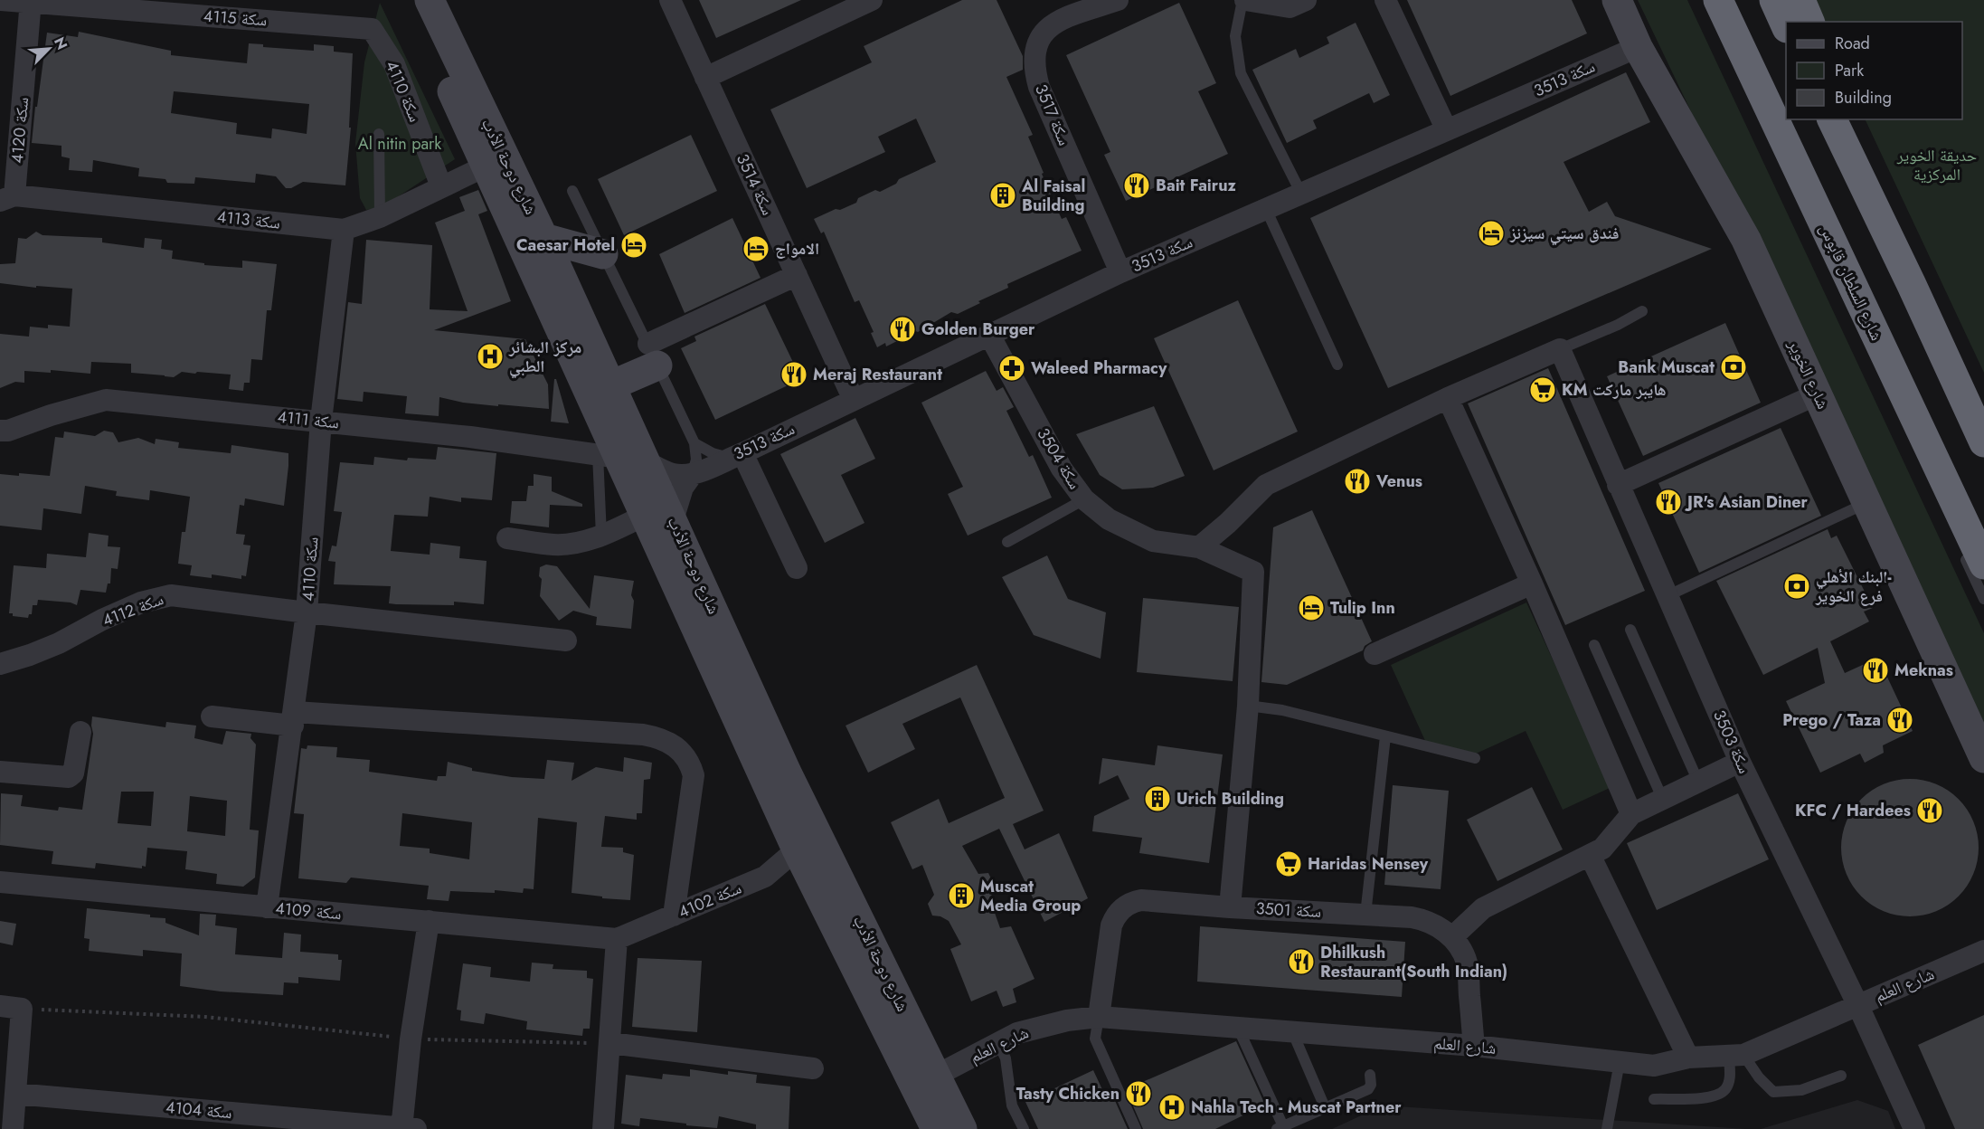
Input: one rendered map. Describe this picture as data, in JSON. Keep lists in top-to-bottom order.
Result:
{
  "streets": {
    "highway": ["شارع السلطان قابوس"],
    "main road": ["شارع دوحة الأدب", "شارع الخوير"],
    "street": [
      "سكة 4115",
      "سكة 3513",
      "سكة 4110",
      "سكة 3517",
      "سكة 4120",
      "سكة 3514",
      "سكة 4113",
      "سكة 4111",
      "سكة 3504",
      "سكة 4112",
      "سكة 3503",
      "سكة 4102",
      "سكة 3501",
      "سكة 4109",
      "شارع العلم",
      "سكة 4104"
    ]
  },
  "crossings": [
    ["سكة 4115", "سكة 4110"],
    ["سكة 4115", "سكة 4120"],
    ["سكة 3513", "سكة 3517"],
    ["سكة 3513", "سكة 3514"],
    ["سكة 3513", "شارع الخوير"],
    ["سكة 3513", "سكة 3504"],
    ["سكة 4110", "سكة 4113"],
    ["سكة 4110", "سكة 4111"],
    ["سكة 4110", "سكة 4112"],
    ["سكة 4110", "سكة 4109"],
    ["سكة 4120", "سكة 4113"],
    ["شارع دوحة الأدب", "سكة 4113"],
    ["شارع دوحة الأدب", "سكة 4111"],
    ["شارع دوحة الأدب", "سكة 4102"],
    ["شارع دوحة الأدب", "شارع العلم"],
    ["سكة 3503", "شارع العلم"],
    ["سكة 4102", "سكة 4109"],
    ["سكة 3501", "شارع العلم"]
  ],
  "parks": ["Al nitin park", "حديقة الخوير المركزية"],
  "places": {
    "restaurant": [
      "Bait Fairuz",
      "Golden Burger",
      "Meraj Restaurant",
      "Venus",
      "JR's Asian Diner",
      "Meknas",
      "Prego / Taza",
      "KFC / Hardees",
      "Dhilkush Restaurant(South Indian)",
      "Tasty Chicken"
    ],
    "building": ["Al Faisal Building", "Urich Building", "Muscat Media Group"],
    "hotel": [
      "فندق سيتي سيزنز",
      "Caesar Hotel",
      "الامواج",
      "Tulip Inn"
    ],
    "hospital": ["مركز البشائر الطبي", "Nahla Tech - Muscat Partner"],
    "bank": ["Bank Muscat", "البنك الأهلي- فرع الخوير"],
    "pharmacy": ["Waleed Pharmacy"],
    "supermarket": ["KM هايبر ماركت", "Haridas Nensey"]
  },
  "legend": ["Road", "Park", "Building"],
  "north": "top right"
}
